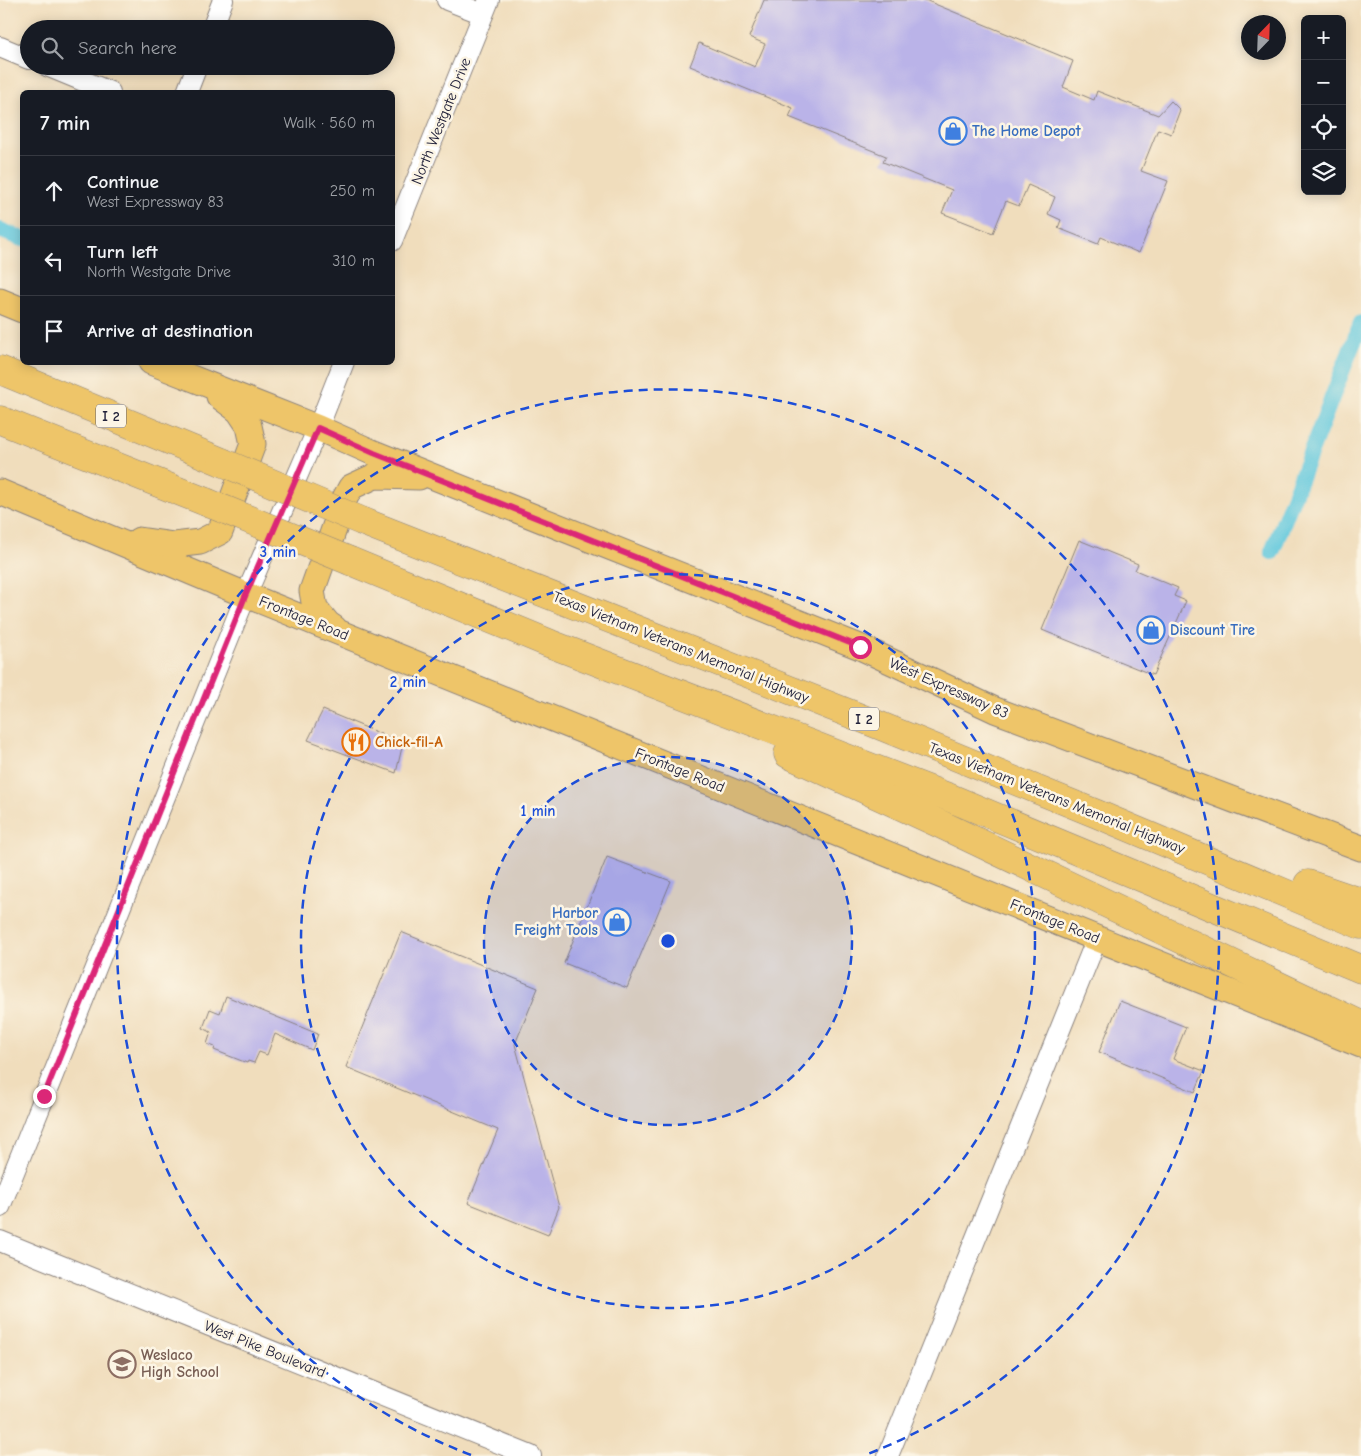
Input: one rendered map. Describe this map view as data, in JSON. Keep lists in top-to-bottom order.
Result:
{
  "streets": {
    "highway": ["I 2", "Texas Vietnam Veterans Memorial Highway"],
    "main road": ["Frontage Road", "West Expressway 83"],
    "street": ["North Westgate Drive", "West Pike Boulevard"]
  },
  "places": {
    "shop": ["The Home Depot", "Discount Tire", "Harbor Freight Tools"],
    "restaurant": ["Chick-fil-A"],
    "school or university": ["Weslaco High School"]
  },
  "north": "top right",
  "page": {
    "map_buttons": ["+", "−"],
    "search": "Search here",
    "heading": ["7 min", "Walk · 560 m"],
    "list": [
      ["Continue", "West Expressway 83", "250 m"],
      ["Turn left", "North Westgate Drive", "310 m"],
      "Arrive at destination"
    ]
  },
  "rings": ["3 min", "2 min", "1 min"]
}
